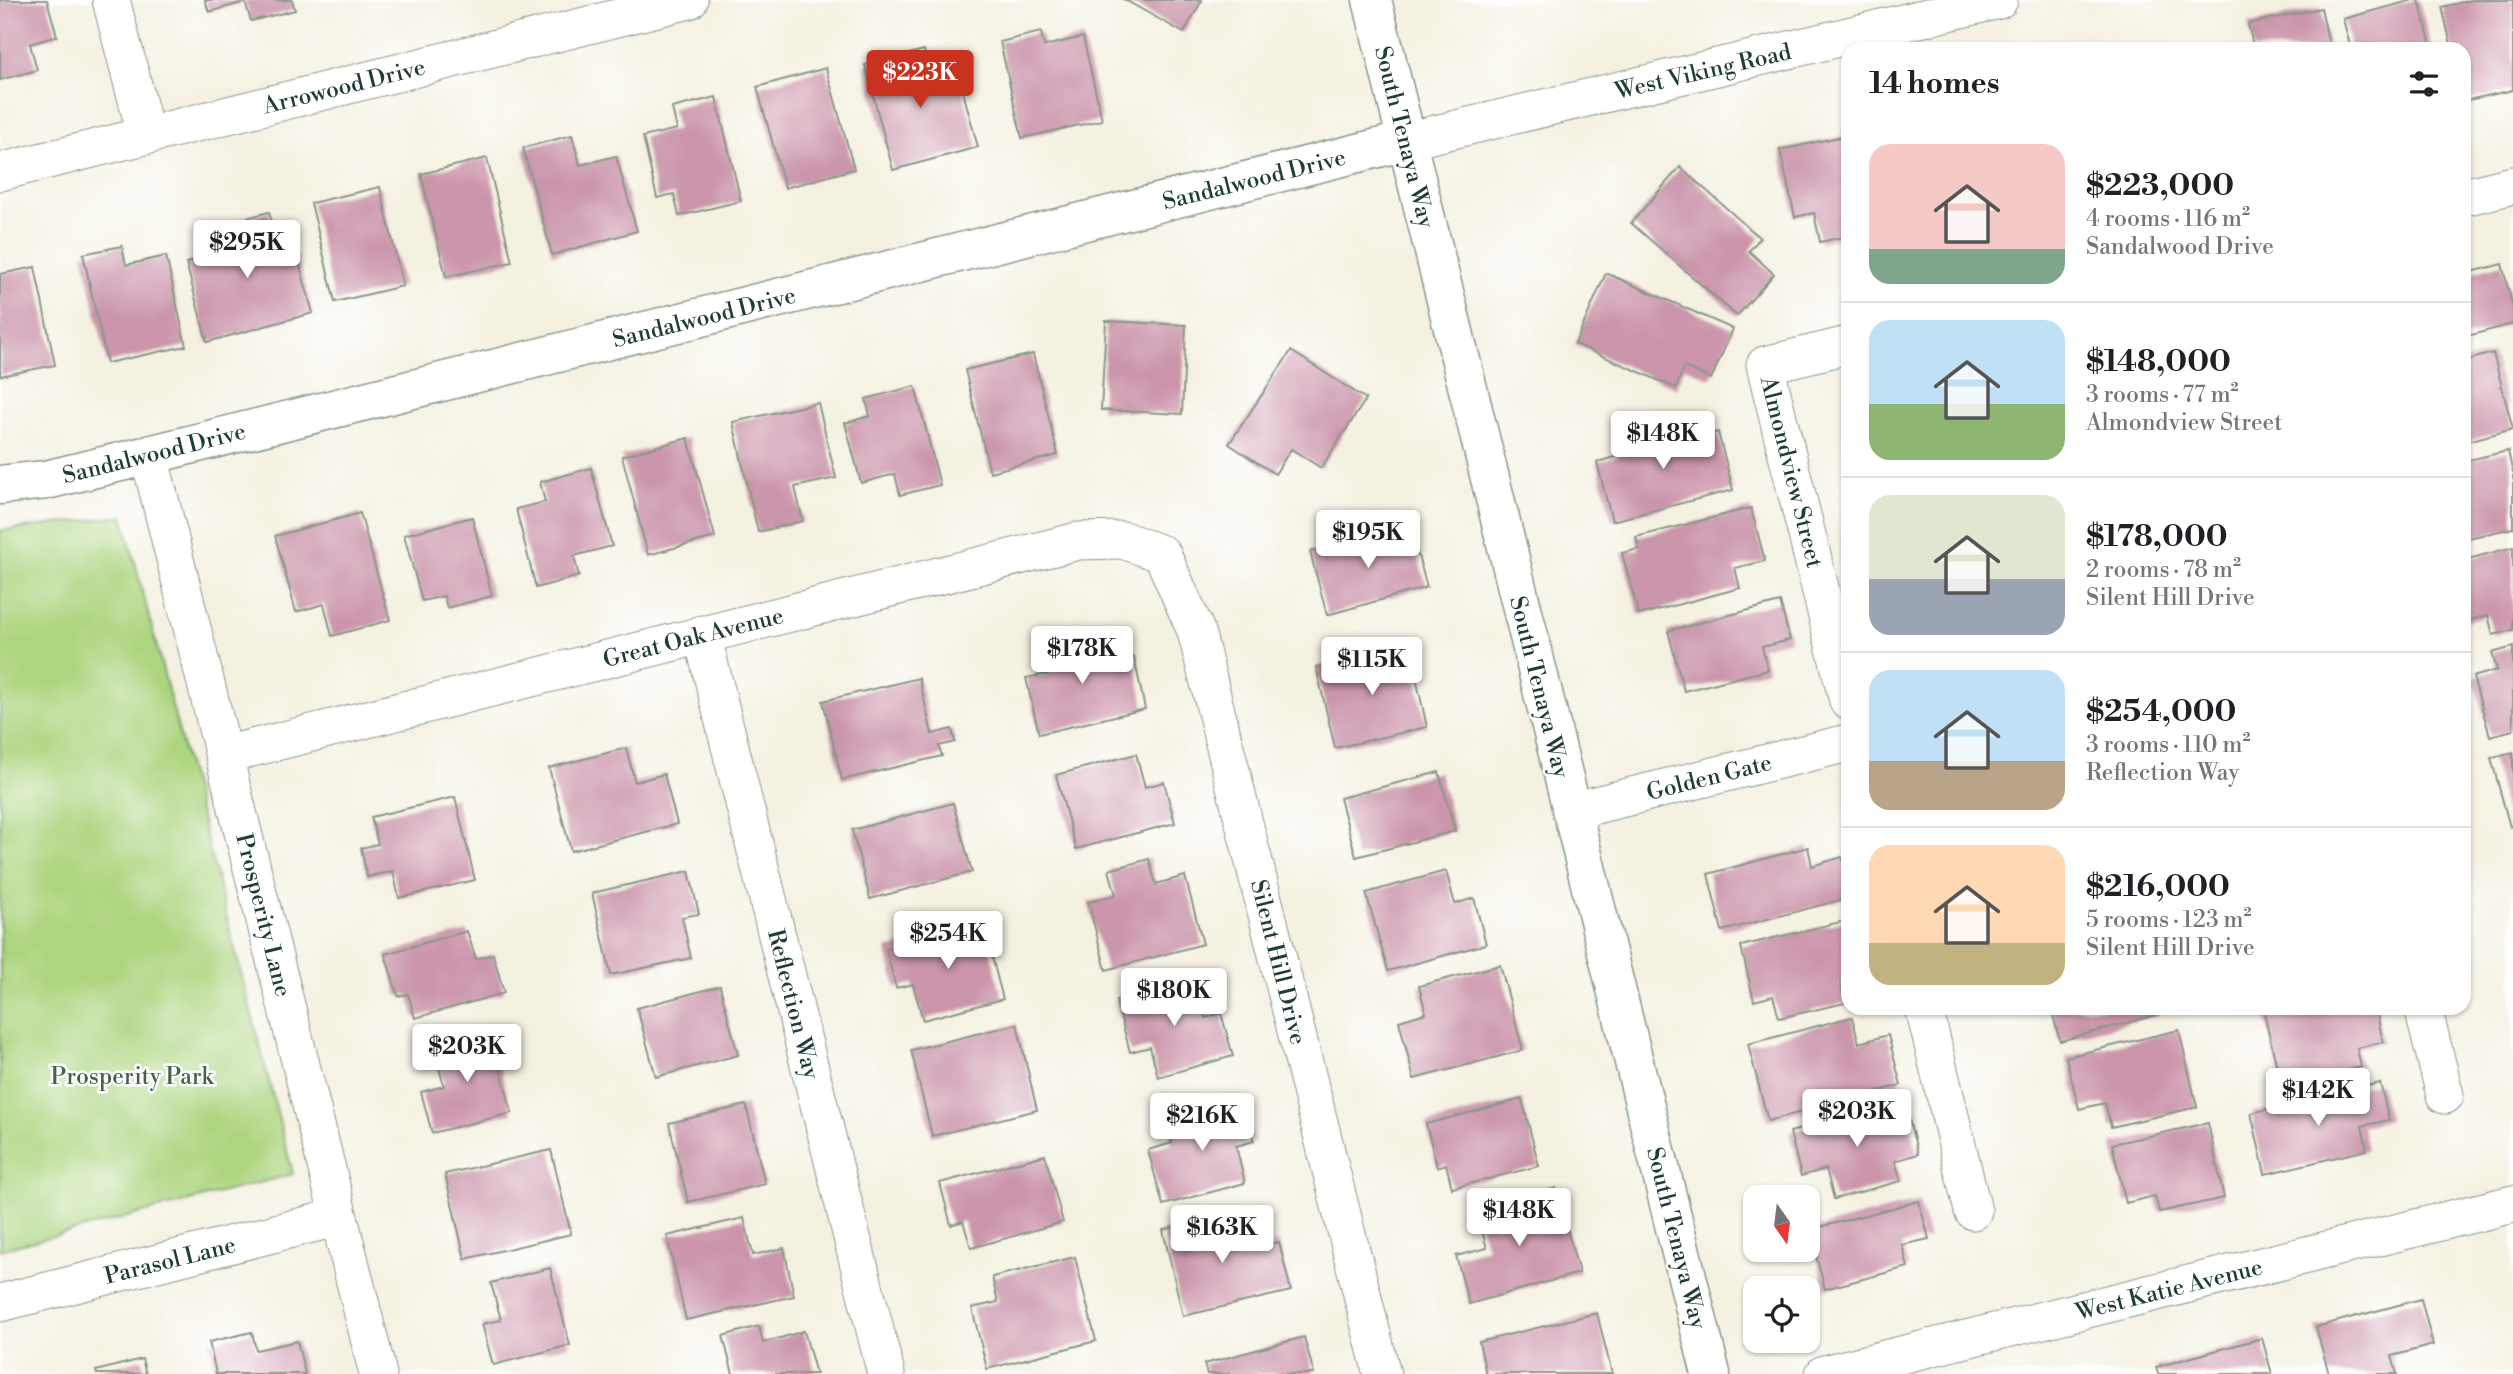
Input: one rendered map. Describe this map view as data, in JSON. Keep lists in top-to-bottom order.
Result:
{
  "streets": {
    "street": [
      "West Viking Road",
      "Arrowood Drive",
      "South Tenaya Way",
      "Sandalwood Drive",
      "Almondview Street",
      "Great Oak Avenue",
      "Golden Gate",
      "Prosperity Lane",
      "Silent Hill Drive",
      "Reflection Way",
      "Parasol Lane",
      "West Katie Avenue"
    ]
  },
  "crossings": [
    ["West Viking Road", "South Tenaya Way"],
    ["West Viking Road", "Sandalwood Drive"],
    ["South Tenaya Way", "Sandalwood Drive"],
    ["South Tenaya Way", "Golden Gate"],
    ["Sandalwood Drive", "Prosperity Lane"],
    ["Great Oak Avenue", "Prosperity Lane"],
    ["Great Oak Avenue", "Silent Hill Drive"],
    ["Great Oak Avenue", "Reflection Way"],
    ["Prosperity Lane", "Parasol Lane"]
  ],
  "parks": ["Prosperity Park"],
  "north": "bottom",
  "page": {
    "heading": "14 homes",
    "price": [
      "$223K",
      "$295K",
      "$148K",
      "$195K",
      "$178K",
      "$115K",
      "$254K",
      "$180K",
      "$203K",
      "$142K",
      "$203K",
      "$216K",
      "$148K",
      "$163K"
    ],
    "list": [
      {
        "name": "$223,000",
        "note": "4 rooms · 116 m² · Sandalwood Drive"
      },
      {
        "name": "$148,000",
        "note": "3 rooms · 77 m² · Almondview Street"
      },
      {
        "name": "$178,000",
        "note": "2 rooms · 78 m² · Silent Hill Drive"
      },
      {
        "name": "$254,000",
        "note": "3 rooms · 110 m² · Reflection Way"
      },
      {
        "name": "$216,000",
        "note": "5 rooms · 123 m² · Silent Hill Drive"
      }
    ]
  }
}
